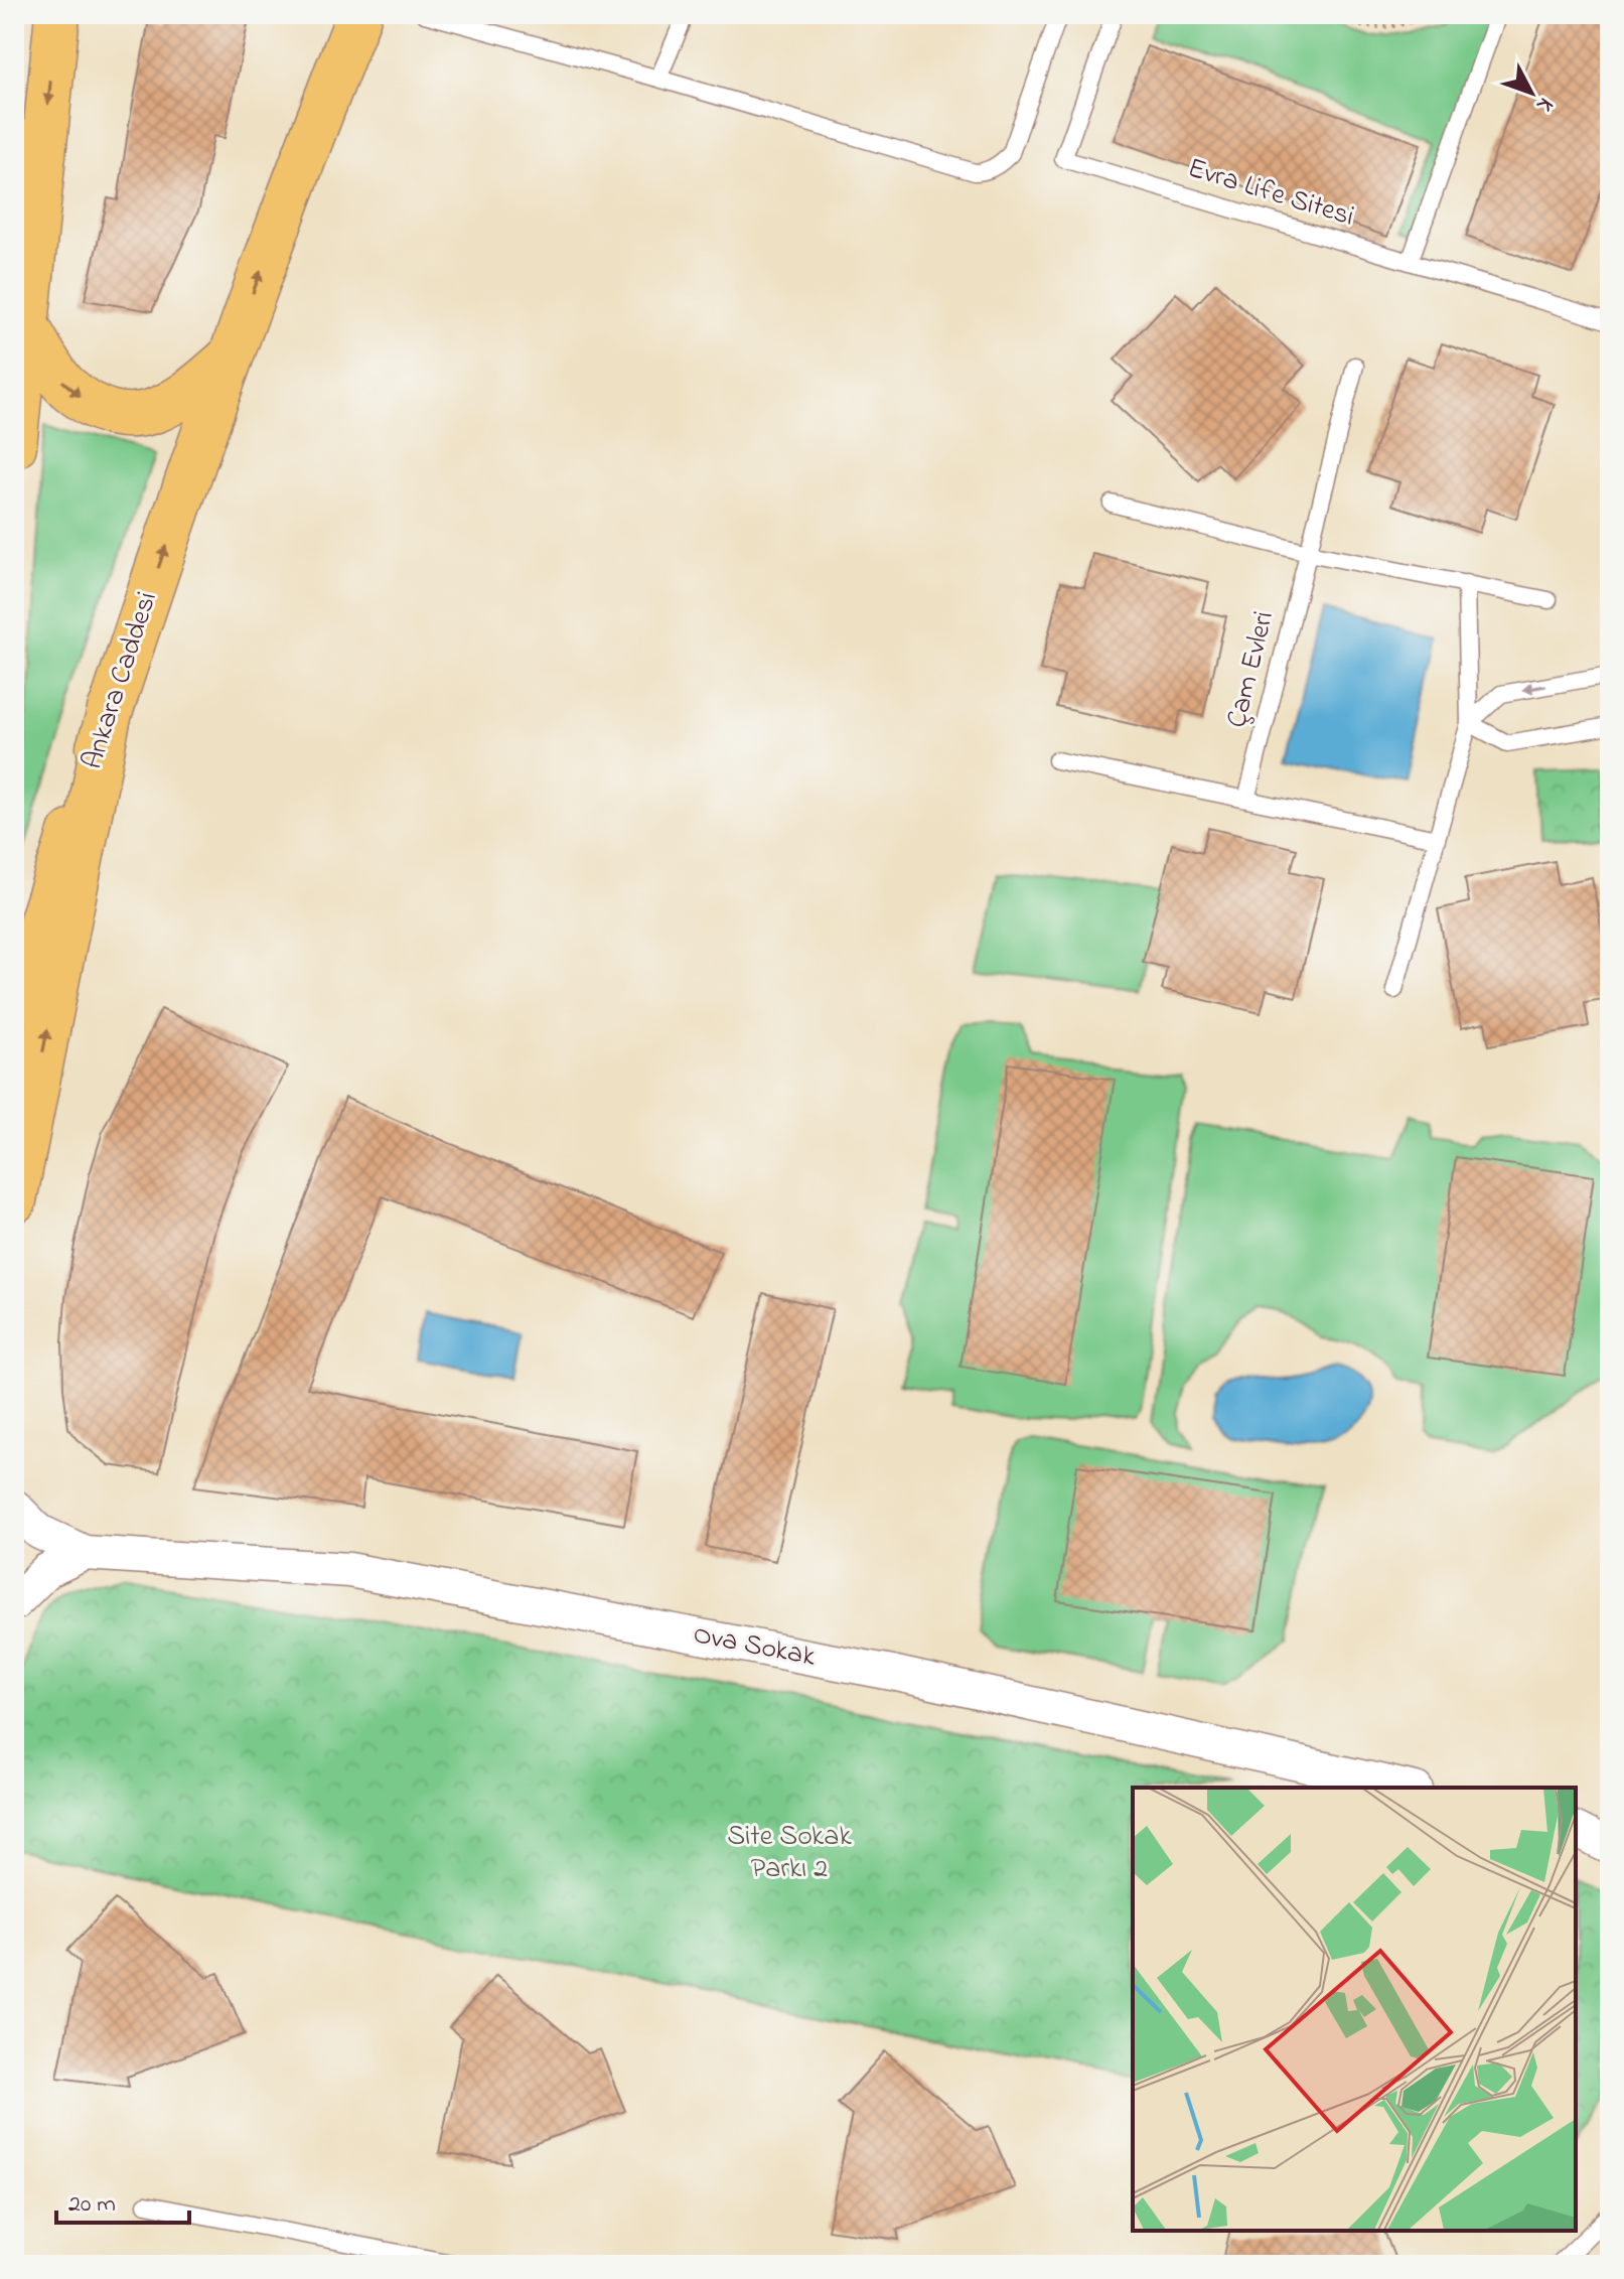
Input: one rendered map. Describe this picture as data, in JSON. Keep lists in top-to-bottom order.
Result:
{
  "streets": {
    "main road": ["Ankara Caddesi"],
    "street": ["Ova Sokak"],
    "lane": ["Evra Life Sitesi", "Çam Evleri"]
  },
  "parks": ["Site Sokak Parkı 2"],
  "scale_bar": "20 m",
  "north": "bottom right"
}
